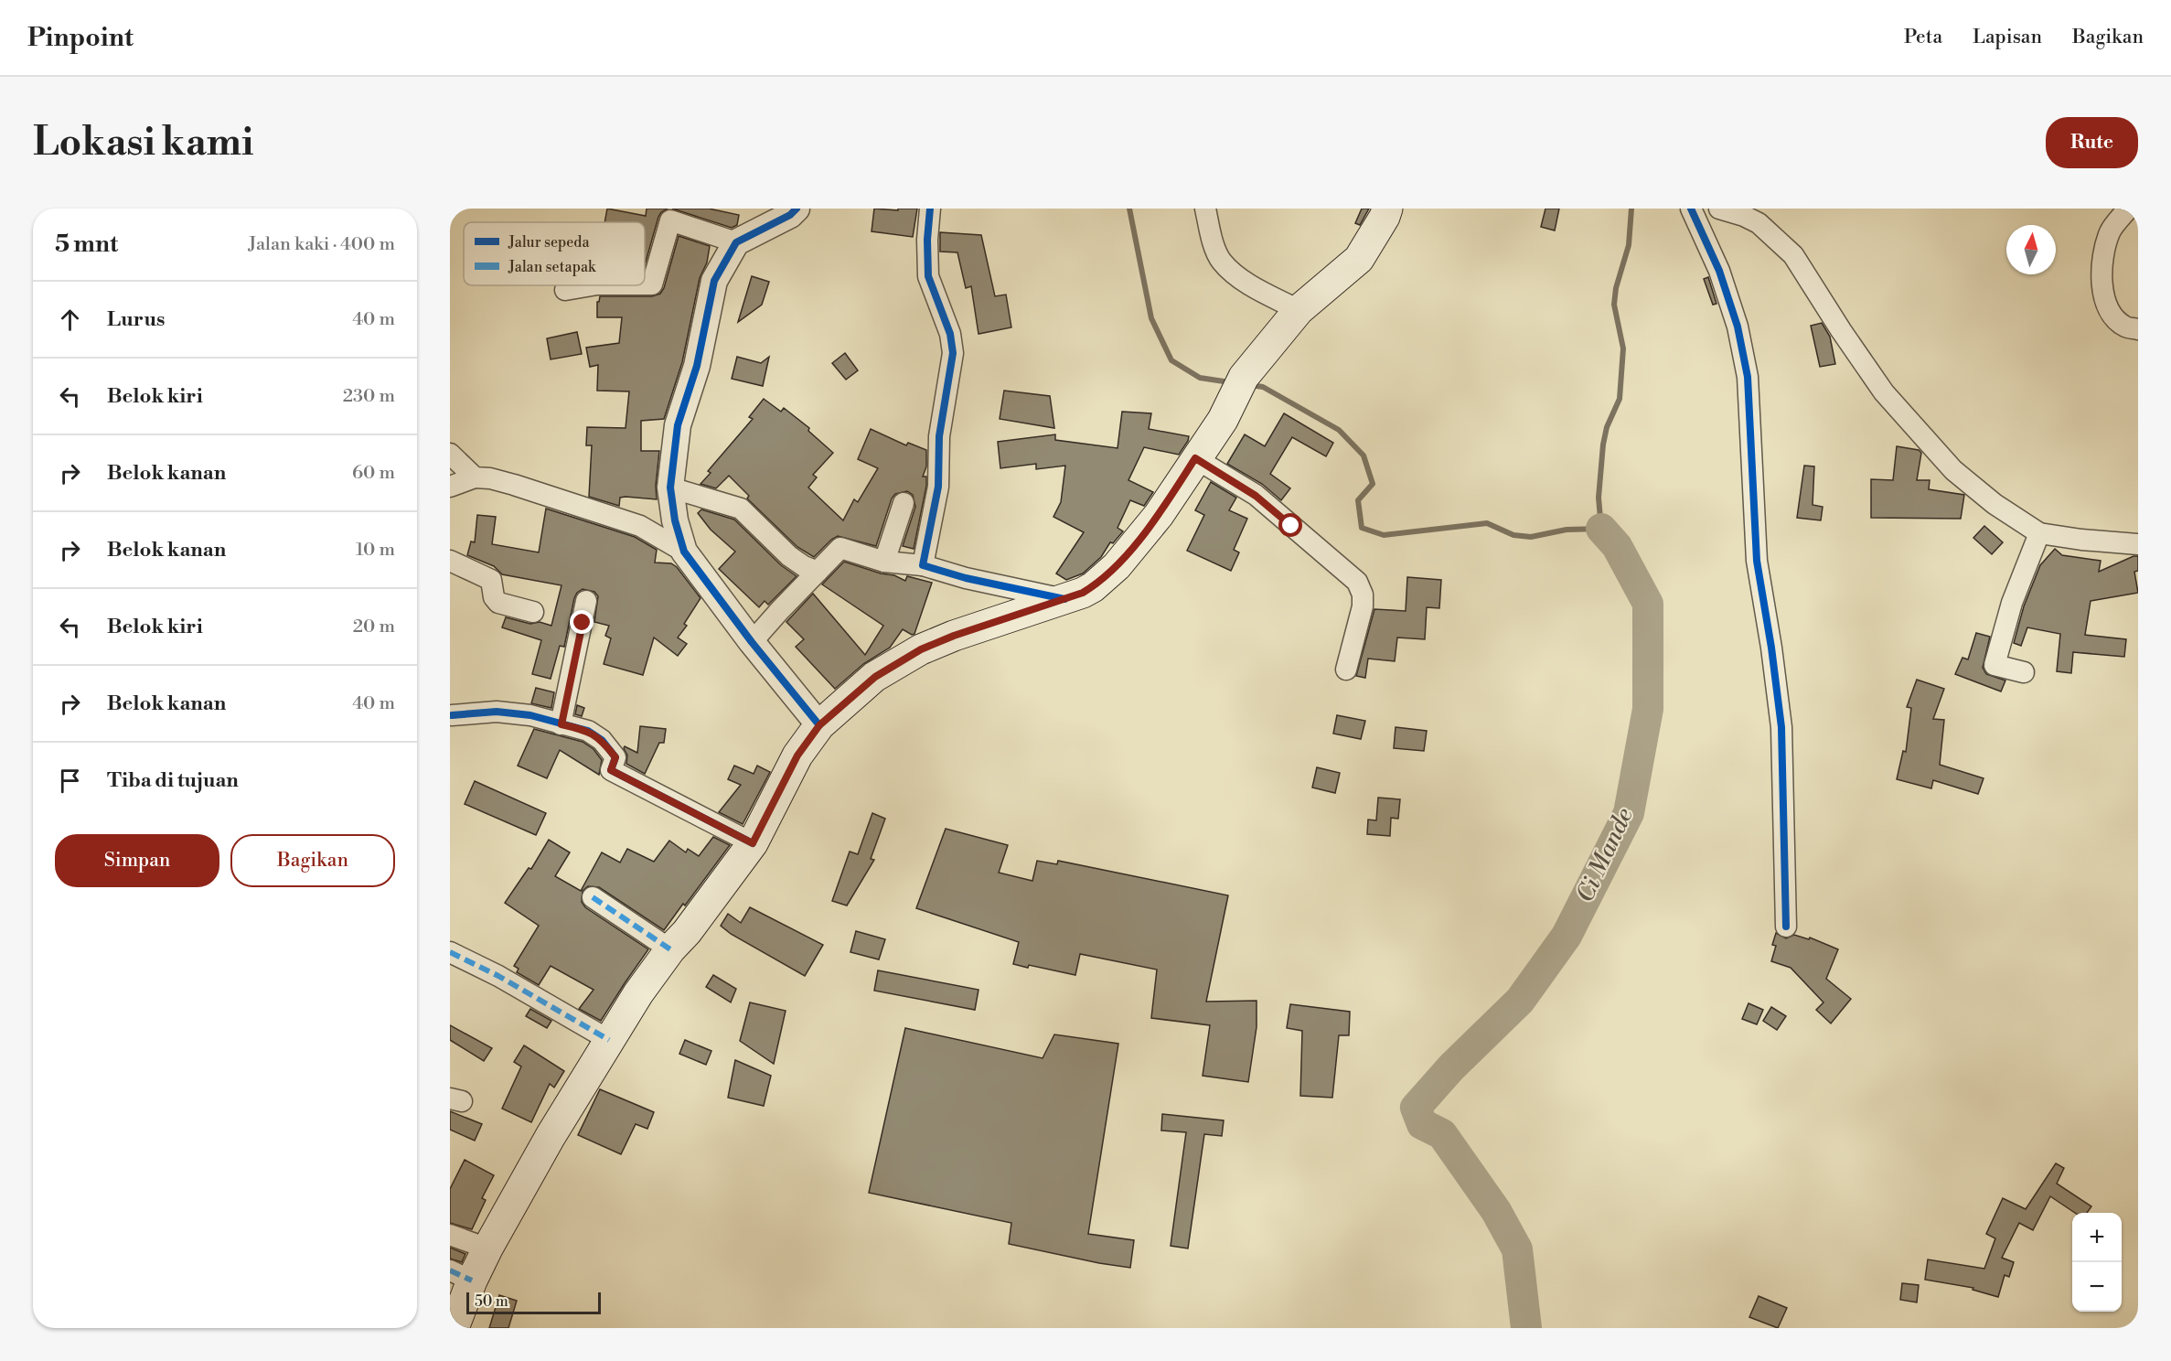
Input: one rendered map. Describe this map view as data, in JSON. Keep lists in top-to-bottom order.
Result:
{
  "water": ["Ci Mande"],
  "legend": ["Jalur sepeda", "Jalan setapak"],
  "scale_bar": "50 m",
  "north": "top",
  "page": {
    "header": "Pinpoint",
    "nav": ["Peta", "Lapisan", "Bagikan"],
    "buttons": [
      "Rute",
      ["Simpan", "Bagikan"]
    ],
    "title": "Lokasi kami",
    "heading": ["5 mnt", "Jalan kaki · 400 m"],
    "list": [
      ["Lurus", "40 m"],
      ["Belok kiri", "230 m"],
      ["Belok kanan", "60 m"],
      ["Belok kanan", "10 m"],
      ["Belok kiri", "20 m"],
      ["Belok kanan", "40 m"],
      "Tiba di tujuan"
    ],
    "map_buttons": ["+", "−"],
    "scale": "50 m"
  }
}
